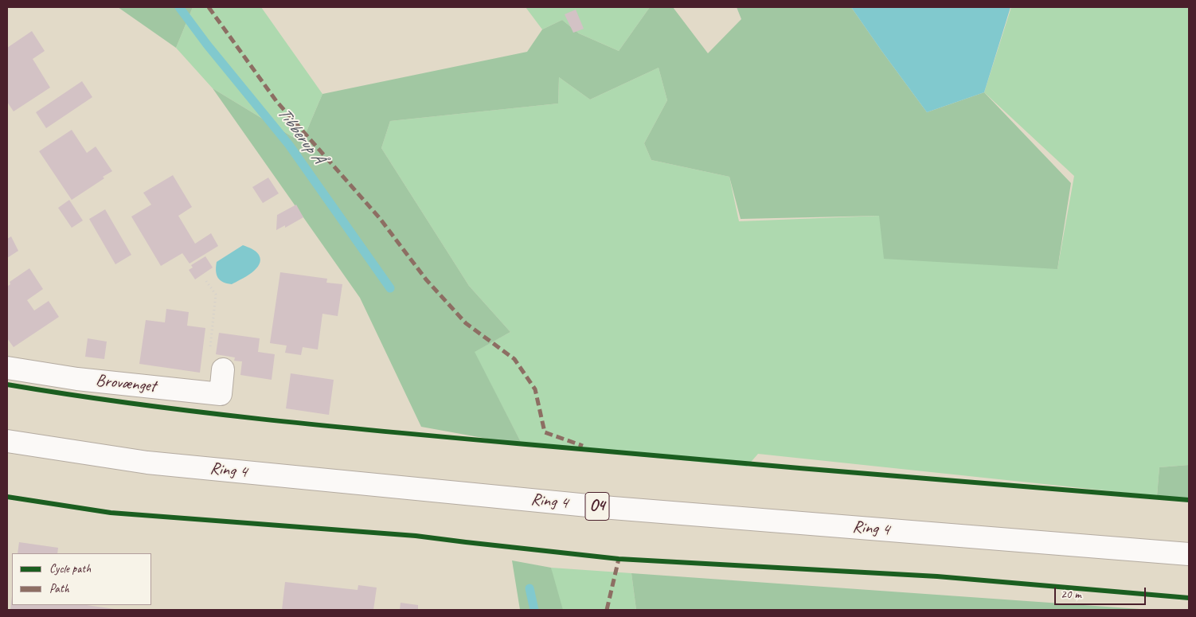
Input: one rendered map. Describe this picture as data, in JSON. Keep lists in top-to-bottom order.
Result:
{
  "streets": {
    "main road": ["Brovænget", "Ring 4", "O4"]
  },
  "water": ["Tibberup Å"],
  "legend": ["Cycle path", "Path"],
  "scale_bar": "20 m"
}
